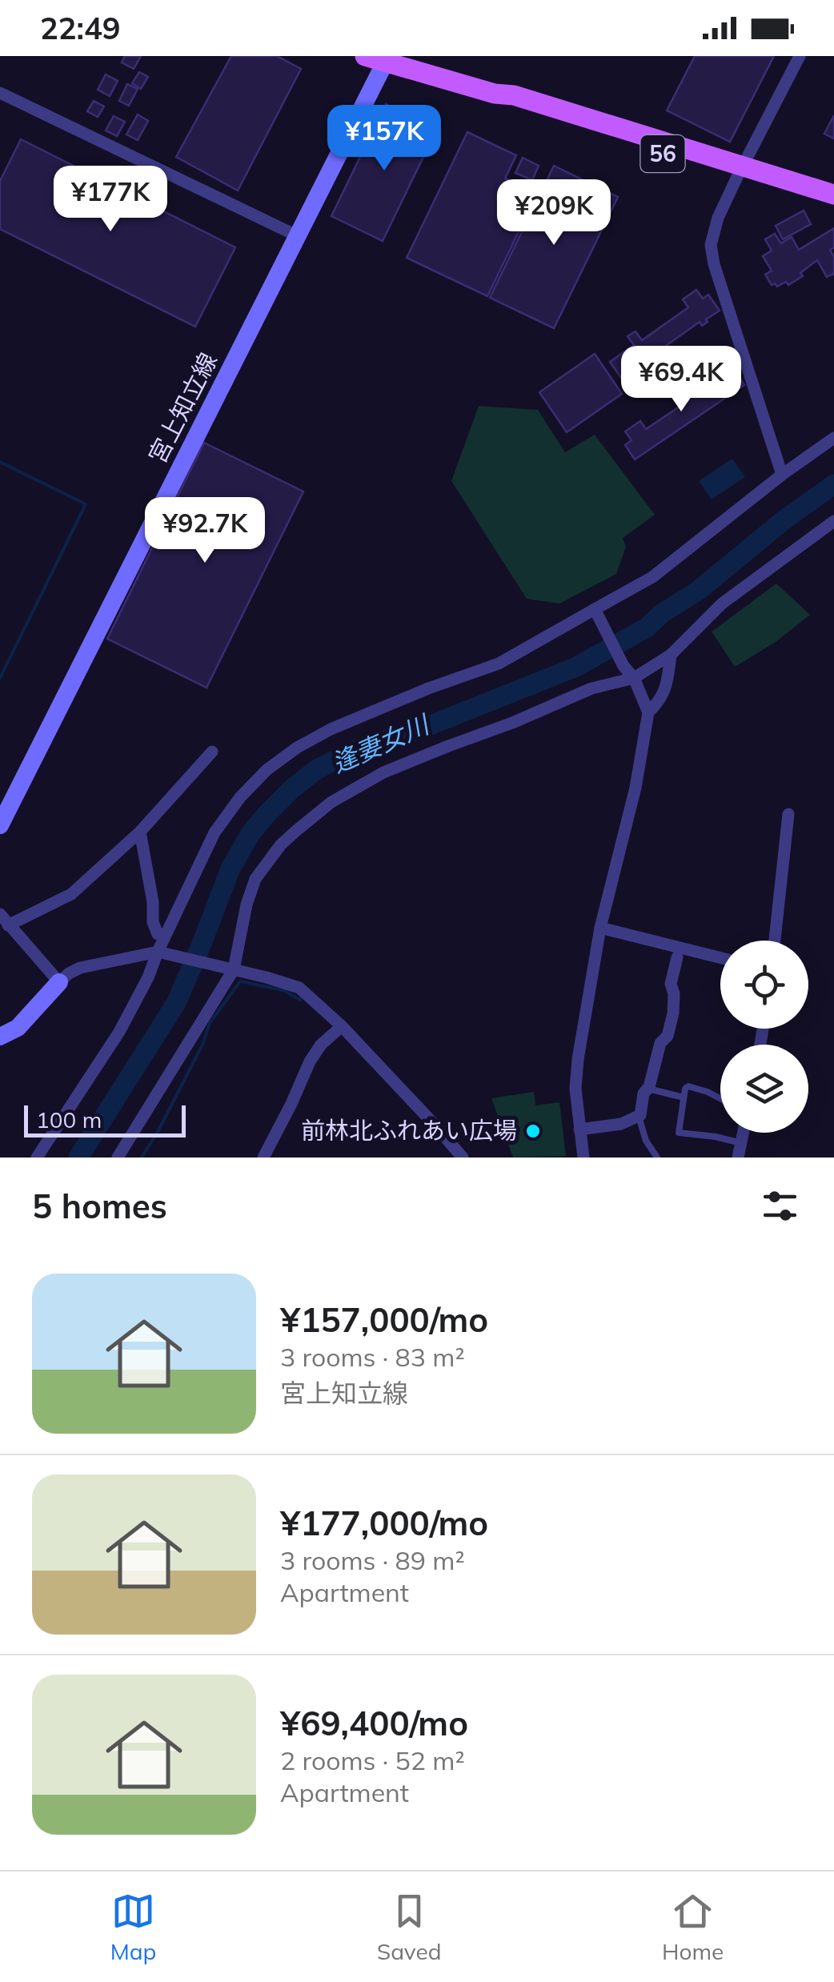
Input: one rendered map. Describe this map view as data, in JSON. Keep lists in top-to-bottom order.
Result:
{
  "streets": {
    "main road": ["56", "宮上知立線"]
  },
  "crossings": [
    ["56", "宮上知立線"]
  ],
  "water": ["逢妻女川"],
  "places": ["前林北ふれあい広場"],
  "scale_bar": "100 m",
  "page": {
    "status": "22:49",
    "price": [
      "¥157K",
      "¥177K",
      "¥209K",
      "¥69.4K",
      "¥92.7K"
    ],
    "scale": "100 m",
    "heading": "5 homes",
    "list": [
      {
        "name": "¥157,000/mo",
        "note": "3 rooms · 83 m² · 宮上知立線"
      },
      {
        "name": "¥177,000/mo",
        "note": "3 rooms · 89 m² · Apartment"
      },
      {
        "name": "¥69,400/mo",
        "note": "2 rooms · 52 m² · Apartment"
      }
    ],
    "tabs": ["Map", "Saved", "Home"]
  }
}
